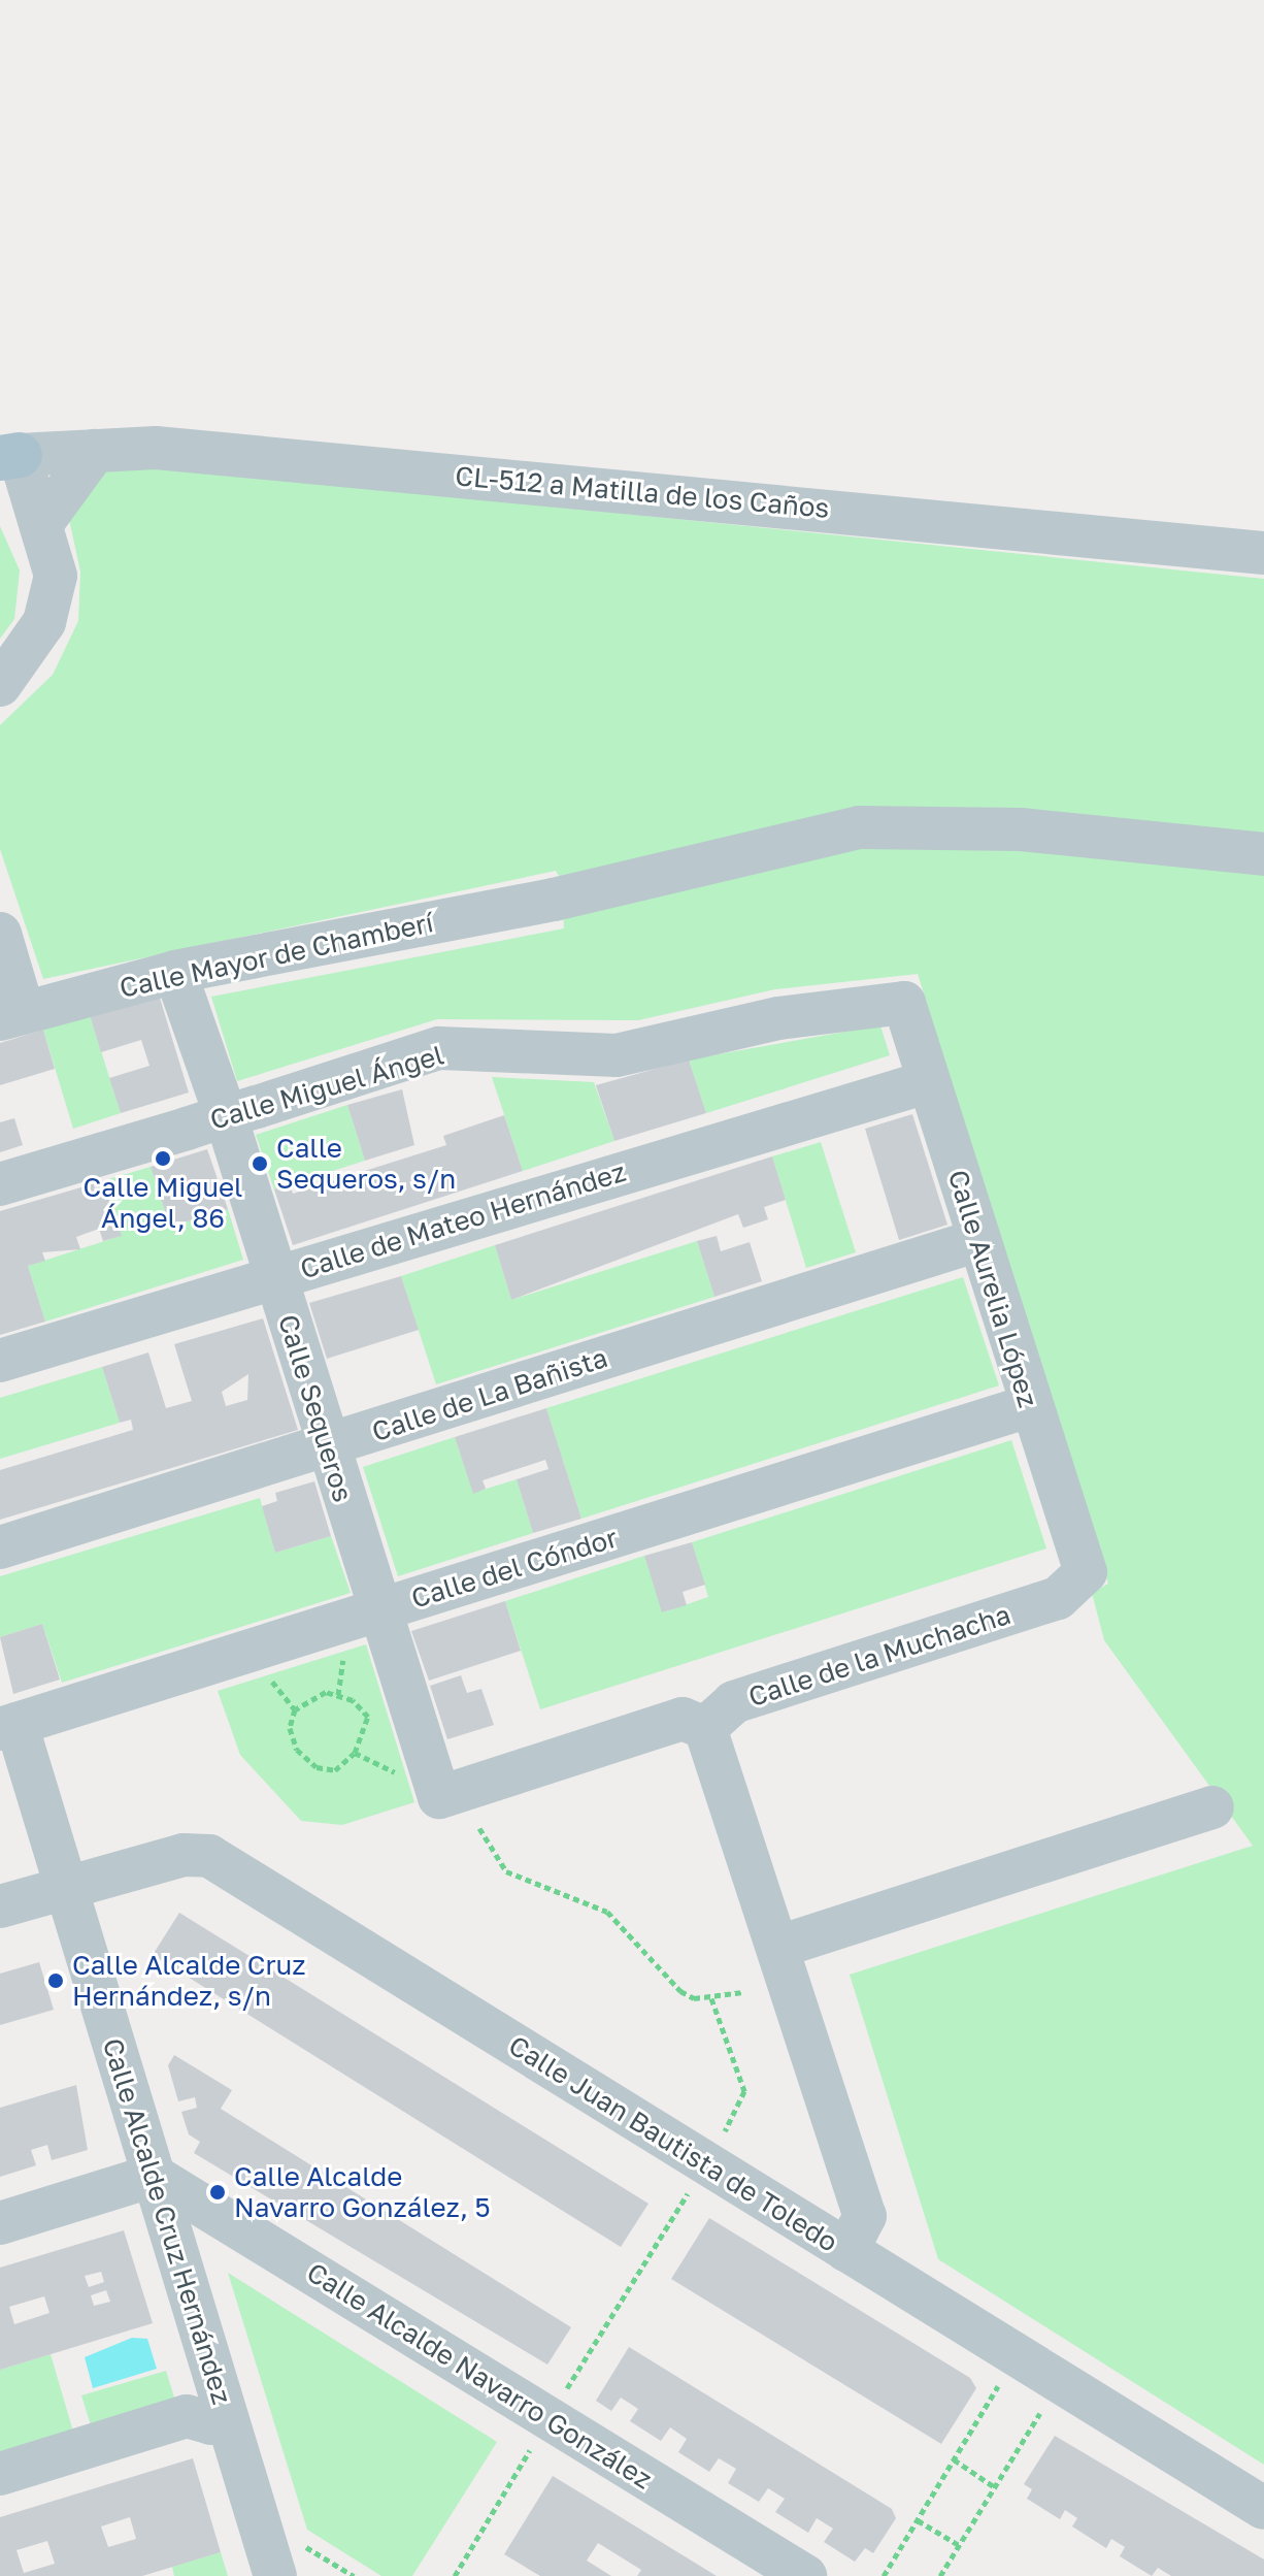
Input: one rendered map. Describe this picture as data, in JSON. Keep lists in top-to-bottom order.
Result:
{
  "streets": {
    "street": [
      "CL-512 a Matilla de los Caños",
      "Calle Mayor de Chamberí",
      "Calle Miguel Ángel",
      "Calle de Mateo Hernández",
      "Calle Aurelia López",
      "Calle de La Bañista",
      "Calle Sequeros",
      "Calle del Cóndor",
      "Calle de la Muchacha",
      "Calle Juan Bautista de Toledo",
      "Calle Alcalde Cruz Hernández",
      "Calle Alcalde Navarro González"
    ]
  },
  "crossings": [
    ["Calle Mayor de Chamberí", "Calle Sequeros"],
    ["Calle Miguel Ángel", "Calle Aurelia López"],
    ["Calle Miguel Ángel", "Calle Sequeros"],
    ["Calle de Mateo Hernández", "Calle Aurelia López"],
    ["Calle de Mateo Hernández", "Calle Sequeros"],
    ["Calle Aurelia López", "Calle de La Bañista"],
    ["Calle Aurelia López", "Calle del Cóndor"],
    ["Calle Aurelia López", "Calle de la Muchacha"],
    ["Calle de La Bañista", "Calle Sequeros"],
    ["Calle Sequeros", "Calle del Cóndor"],
    ["Calle del Cóndor", "Calle Alcalde Cruz Hernández"],
    ["Calle Juan Bautista de Toledo", "Calle Alcalde Cruz Hernández"],
    ["Calle Alcalde Cruz Hernández", "Calle Alcalde Navarro González"]
  ],
  "places": [
    "Calle Miguel Ángel, 86",
    "Calle Sequeros, s/n",
    "Calle Alcalde Cruz Hernández, s/n",
    "Calle Alcalde Navarro González, 5"
  ]
}
